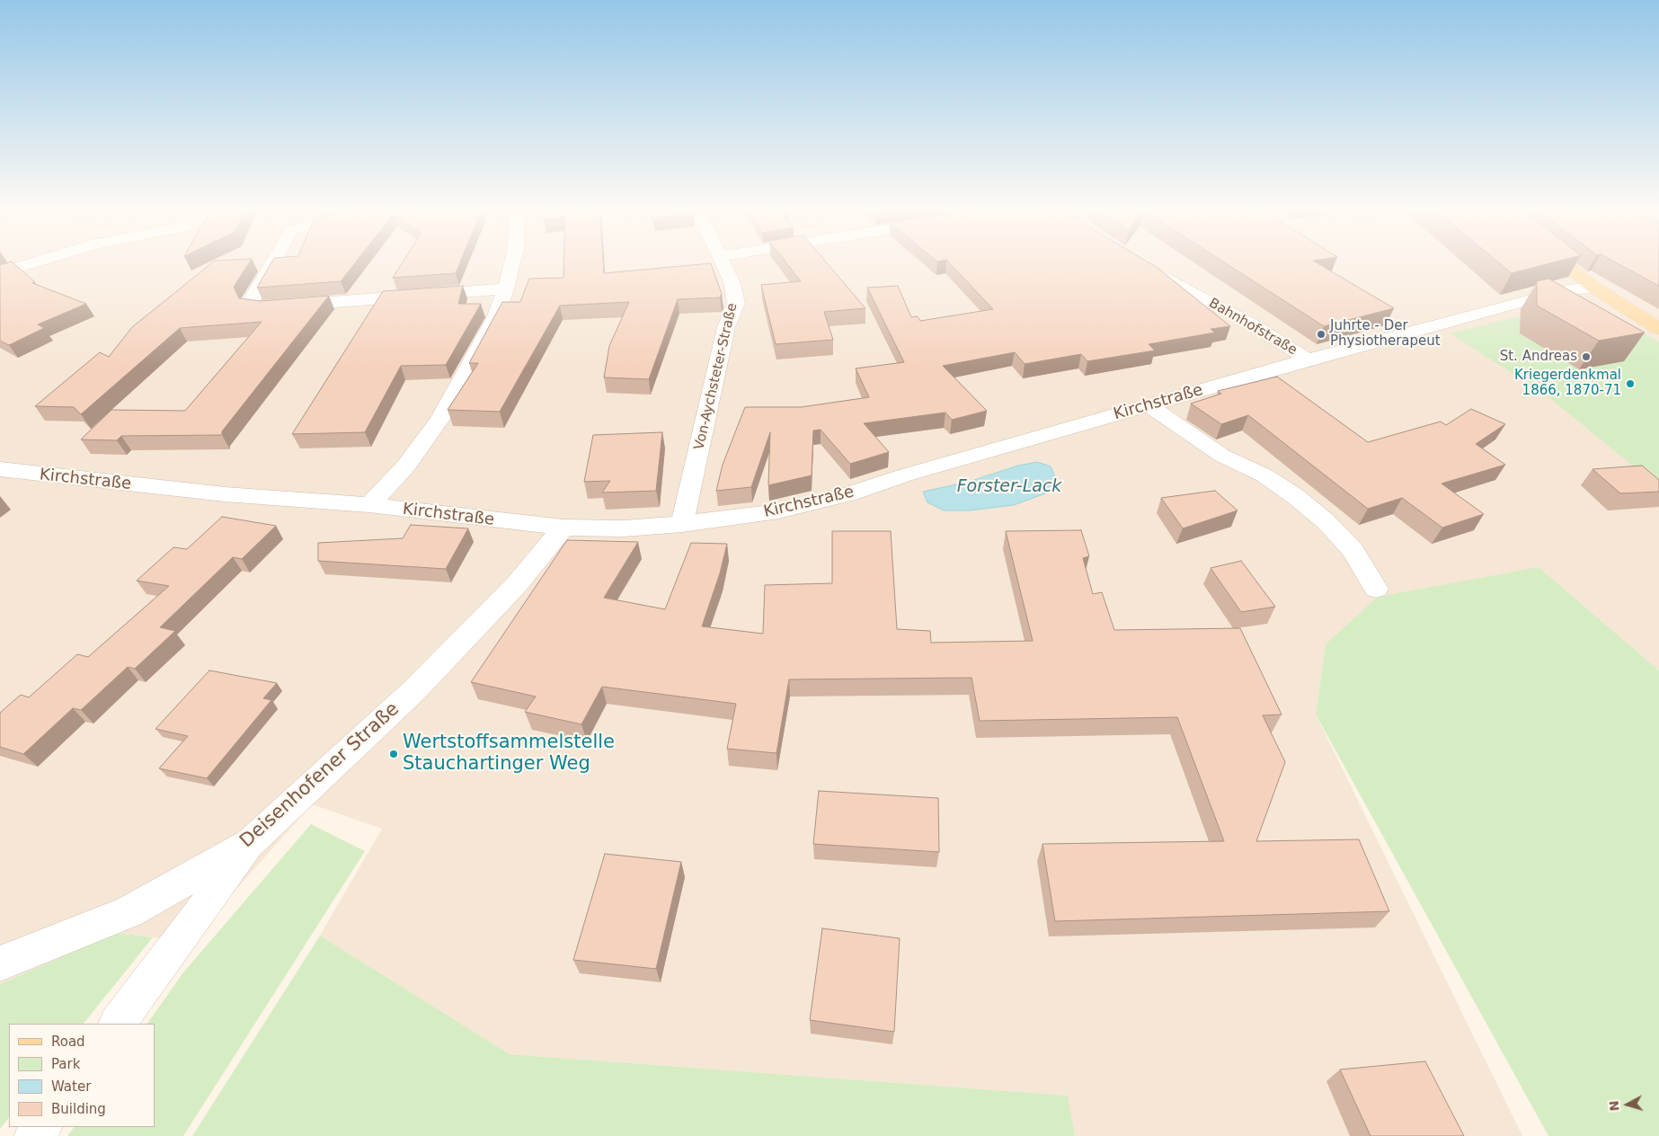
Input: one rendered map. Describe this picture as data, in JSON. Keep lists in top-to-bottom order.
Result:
{
  "streets": {
    "street": [
      "Bahnhofstraße",
      "Von-Aychsteter-Straße",
      "Kirchstraße",
      "Deisenhofener Straße"
    ]
  },
  "crossings": [
    ["Bahnhofstraße", "Kirchstraße"],
    ["Von-Aychsteter-Straße", "Kirchstraße"],
    ["Kirchstraße", "Deisenhofener Straße"]
  ],
  "water": ["Forster-Lack"],
  "places": [
    "Juhrte - Der Physiotherapeut",
    "St. Andreas",
    "Kriegerdenkmal 1866, 1870-71",
    "Wertstoffsammelstelle Stauchartinger Weg"
  ],
  "legend": [
    "Road",
    "Park",
    "Water",
    "Building"
  ],
  "north": "left"
}
